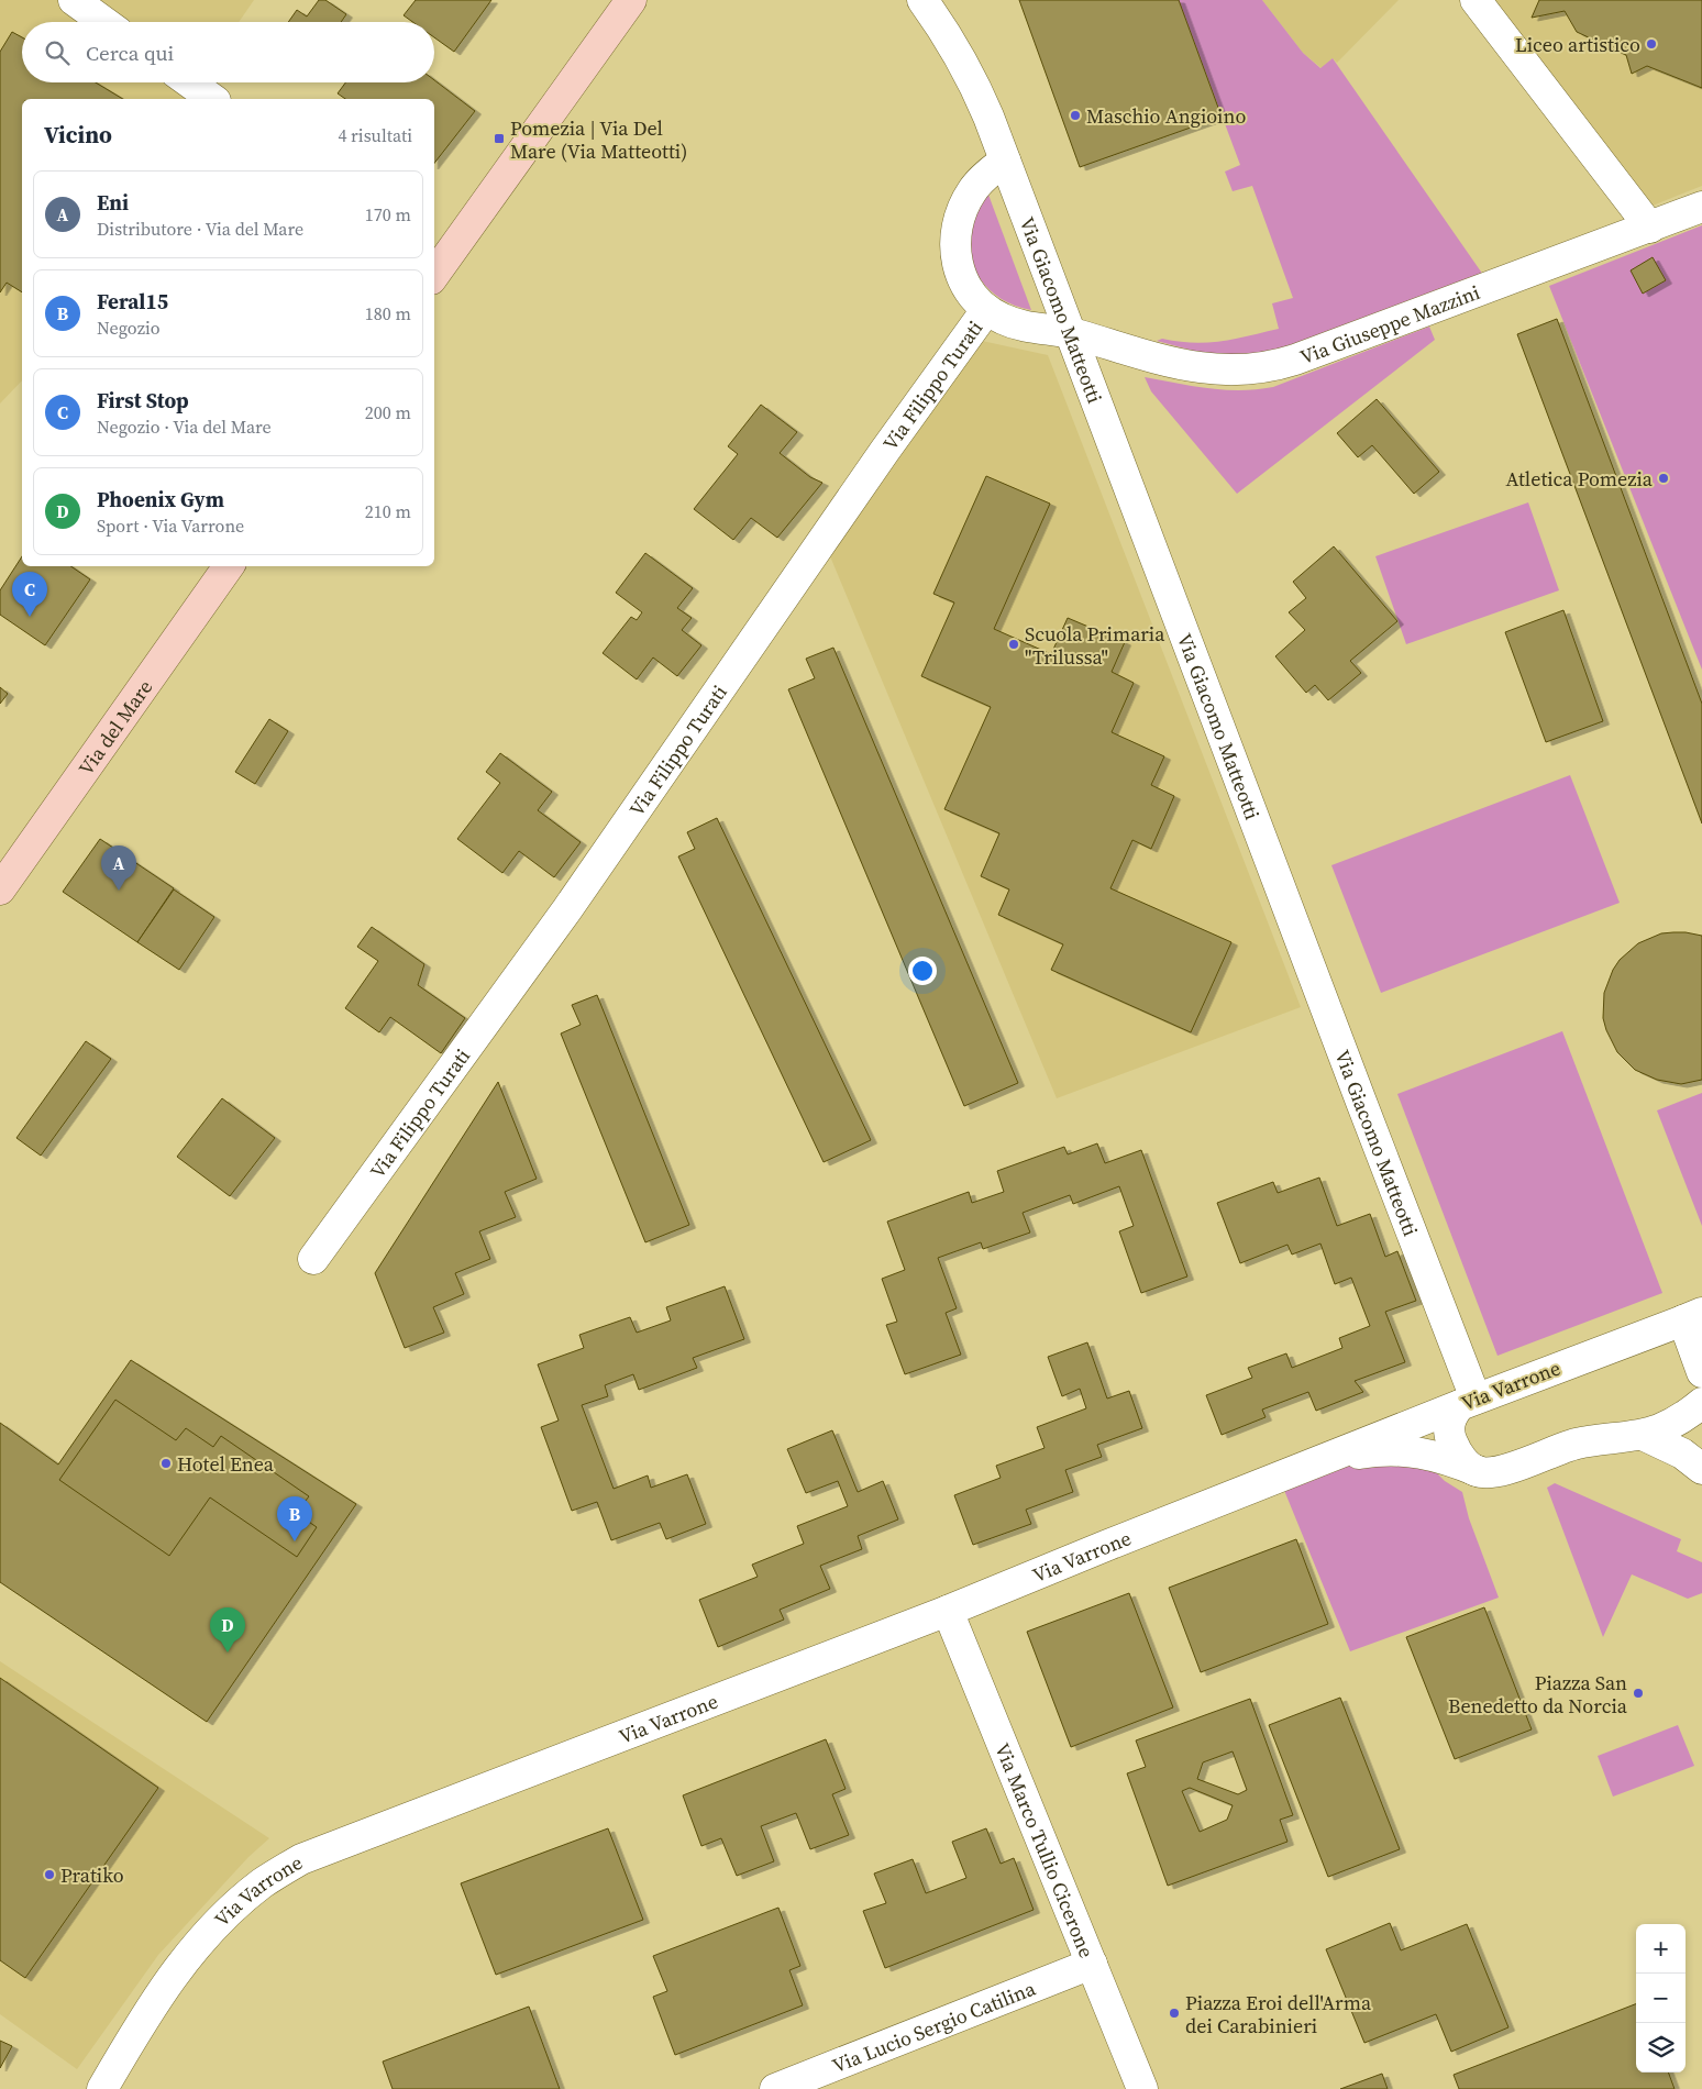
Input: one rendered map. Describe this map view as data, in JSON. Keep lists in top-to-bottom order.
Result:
{
  "streets": {
    "main road": ["Via del Mare"],
    "street": [
      "Via Giacomo Matteotti",
      "Via Giuseppe Mazzini",
      "Via Filippo Turati",
      "Via Varrone",
      "Via Marco Tullio Cicerone",
      "Via Lucio Sergio Catilina"
    ]
  },
  "crossings": [
    ["Via Giacomo Matteotti", "Via Giuseppe Mazzini"],
    ["Via Giacomo Matteotti", "Via Filippo Turati"],
    ["Via Giacomo Matteotti", "Via Varrone"],
    ["Via Giuseppe Mazzini", "Via Filippo Turati"],
    ["Via Varrone", "Via Marco Tullio Cicerone"],
    ["Via Marco Tullio Cicerone", "Via Lucio Sergio Catilina"]
  ],
  "places": {
    "other": [
      "Liceo artistico",
      "Maschio Angioino",
      "Atletica Pomezia",
      "Scuola Primaria \"Trilussa\"",
      "Hotel Enea",
      "Piazza San Benedetto da Norcia",
      "Pratiko",
      "Piazza Eroi dell'Arma dei Carabinieri"
    ],
    "transit": ["Pomezia | Via Del Mare (Via Matteotti)"]
  },
  "page": {
    "search": "Cerca qui",
    "heading": ["Vicino", "4 risultati"],
    "list": [
      {
        "mark": "A",
        "name": "Eni",
        "note": "Distributore · Via del Mare",
        "value": "170 m"
      },
      {
        "mark": "B",
        "name": "Feral15",
        "note": "Negozio",
        "value": "180 m"
      },
      {
        "mark": "C",
        "name": "First Stop",
        "note": "Negozio · Via del Mare",
        "value": "200 m"
      },
      {
        "mark": "D",
        "name": "Phoenix Gym",
        "note": "Sport · Via Varrone",
        "value": "210 m"
      }
    ],
    "pins": [
      "C",
      "A",
      "B",
      "D"
    ],
    "map_buttons": ["+", "−"]
  }
}
